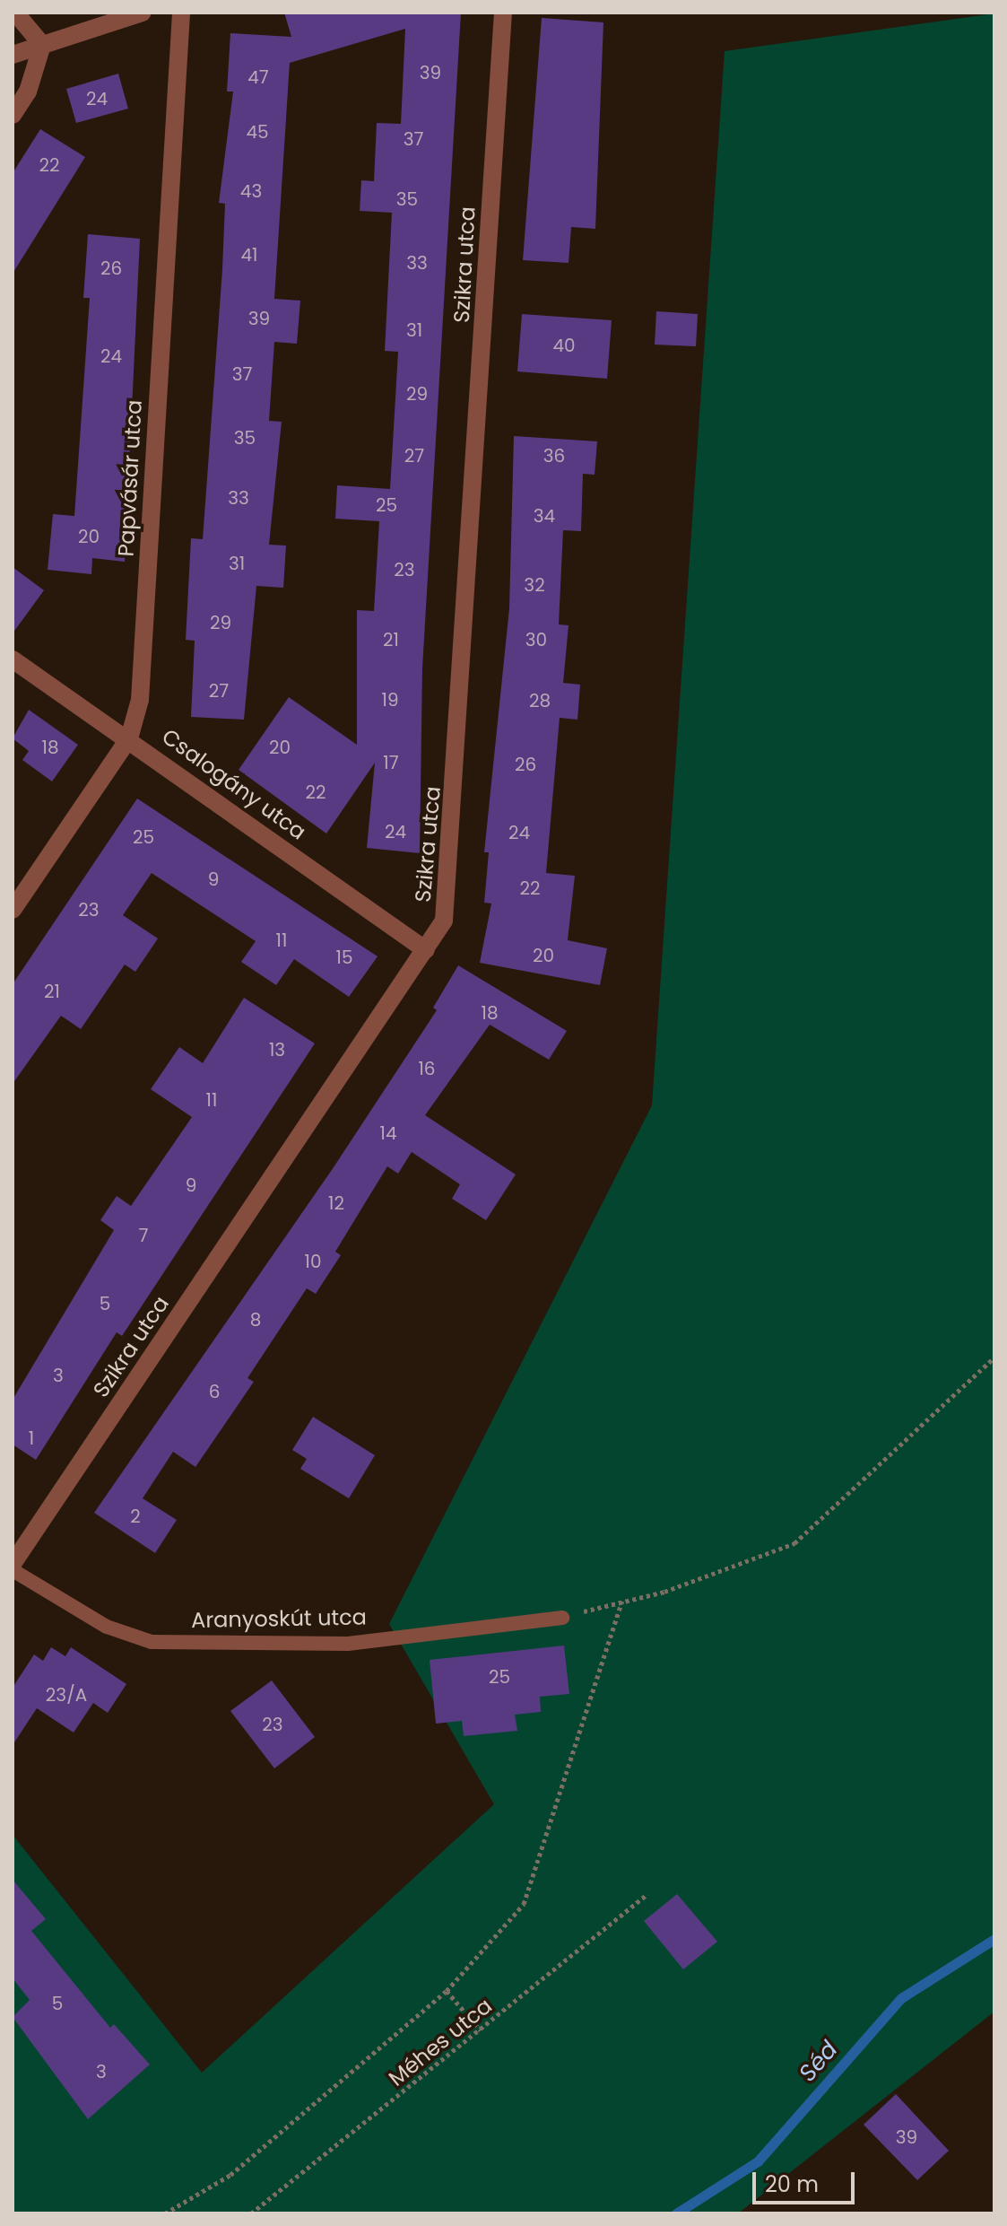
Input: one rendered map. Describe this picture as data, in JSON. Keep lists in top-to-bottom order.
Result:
{
  "streets": {
    "street": ["Szikra utca", "Papvásár utca", "Csalogány utca"],
    "lane": ["Aranyoskút utca"],
    "path": ["Méhes utca"]
  },
  "crossings": [
    ["Szikra utca", "Csalogány utca"],
    ["Papvásár utca", "Csalogány utca"]
  ],
  "water": ["Séd"],
  "house_numbers": [
    "39",
    "47",
    "24",
    "45",
    "37",
    "22",
    "43",
    "35",
    "41",
    "33",
    "26",
    "39",
    "31",
    "40",
    "24",
    "37",
    "29",
    "35",
    "27",
    "36",
    "33",
    "25",
    "34",
    "20",
    "31",
    "23",
    "32",
    "29",
    "21",
    "30",
    "27",
    "19",
    "28",
    "18",
    "20",
    "17",
    "26",
    "22",
    "24",
    "24",
    "25",
    "9",
    "22",
    "23",
    "11",
    "20",
    "15",
    "21",
    "18",
    "13",
    "16",
    "11",
    "14",
    "9",
    "12",
    "7",
    "10",
    "5",
    "8",
    "3",
    "6",
    "1",
    "2",
    "25",
    "23/A",
    "23",
    "5",
    "3",
    "39"
  ],
  "scale_bar": "20 m"
}
